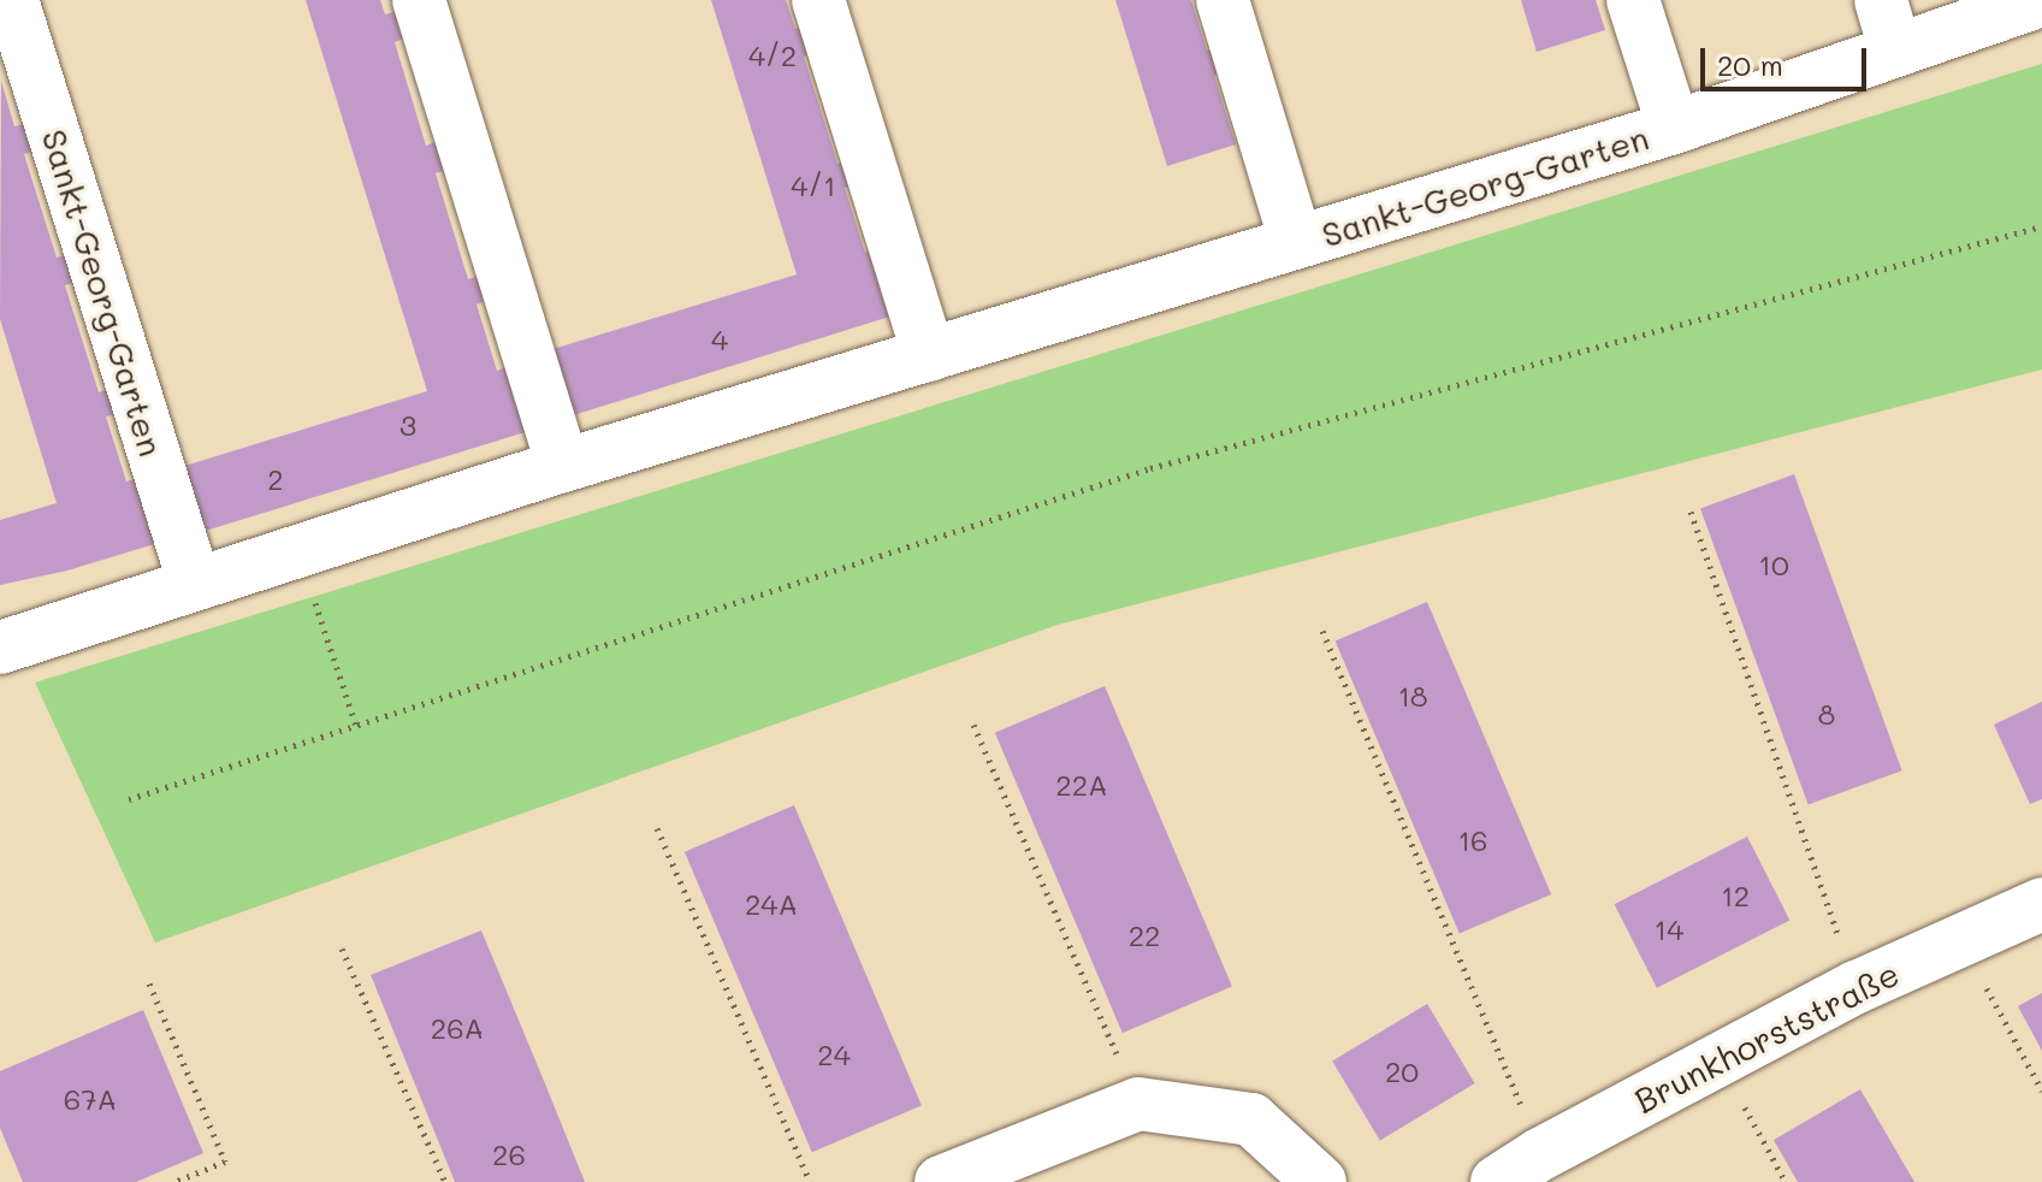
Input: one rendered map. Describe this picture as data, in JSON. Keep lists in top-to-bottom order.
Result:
{
  "streets": {
    "street": ["Sankt-Georg-Garten", "Brunkhorststraße"]
  },
  "house_numbers": [
    "4/2",
    "4/1",
    "4",
    "3",
    "2",
    "10",
    "18",
    "8",
    "22A",
    "16",
    "12",
    "24A",
    "14",
    "22",
    "26A",
    "24",
    "20",
    "67A",
    "26"
  ],
  "scale_bar": "20 m"
}
